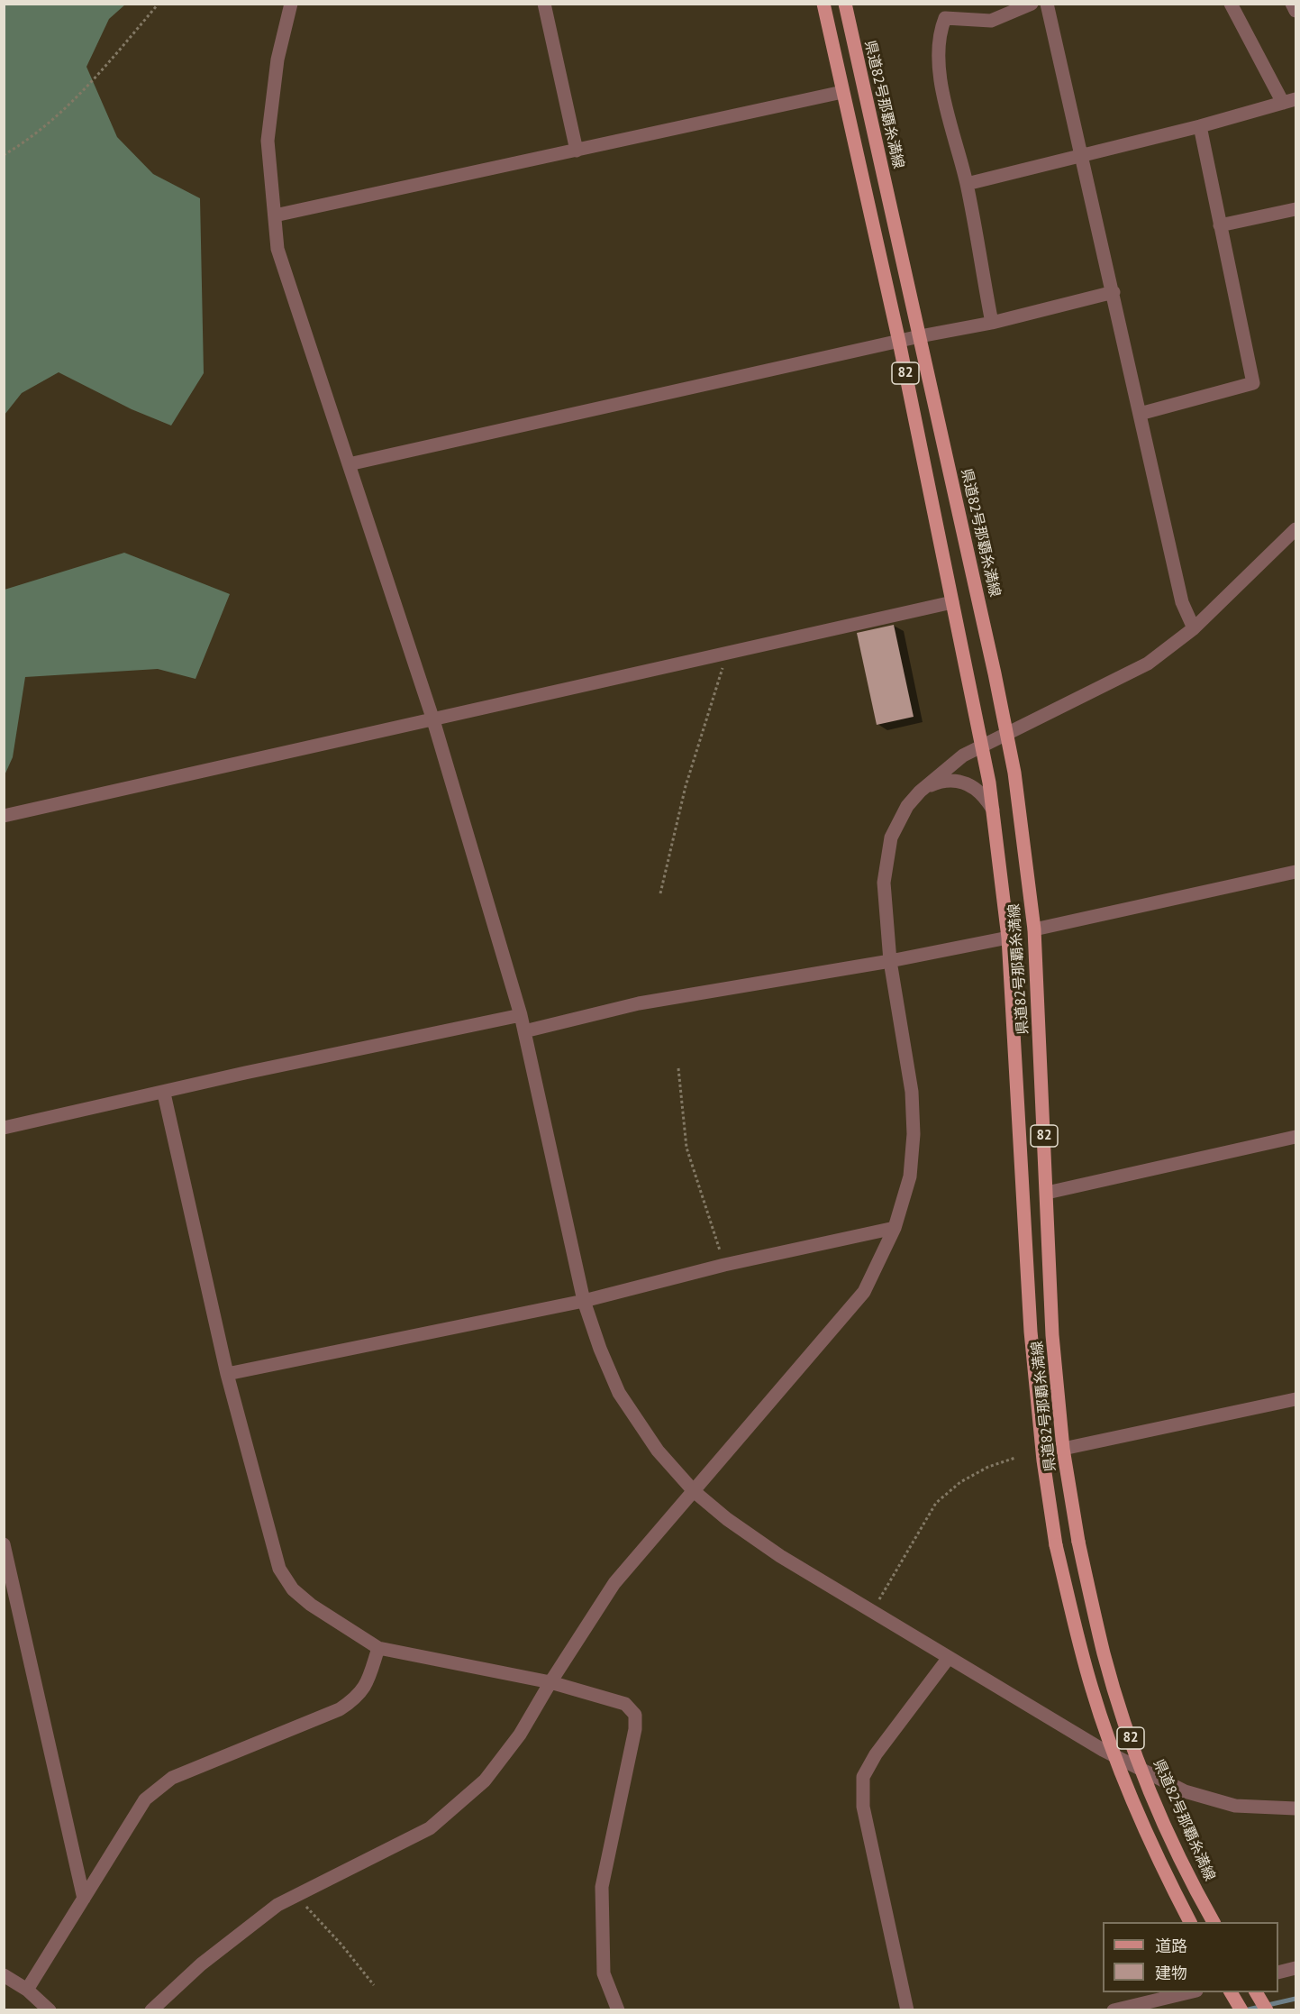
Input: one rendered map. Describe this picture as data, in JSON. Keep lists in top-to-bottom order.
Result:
{
  "streets": {
    "main road": ["県道82号那覇糸満線", "82"]
  },
  "legend": ["道路", "建物"]
}
